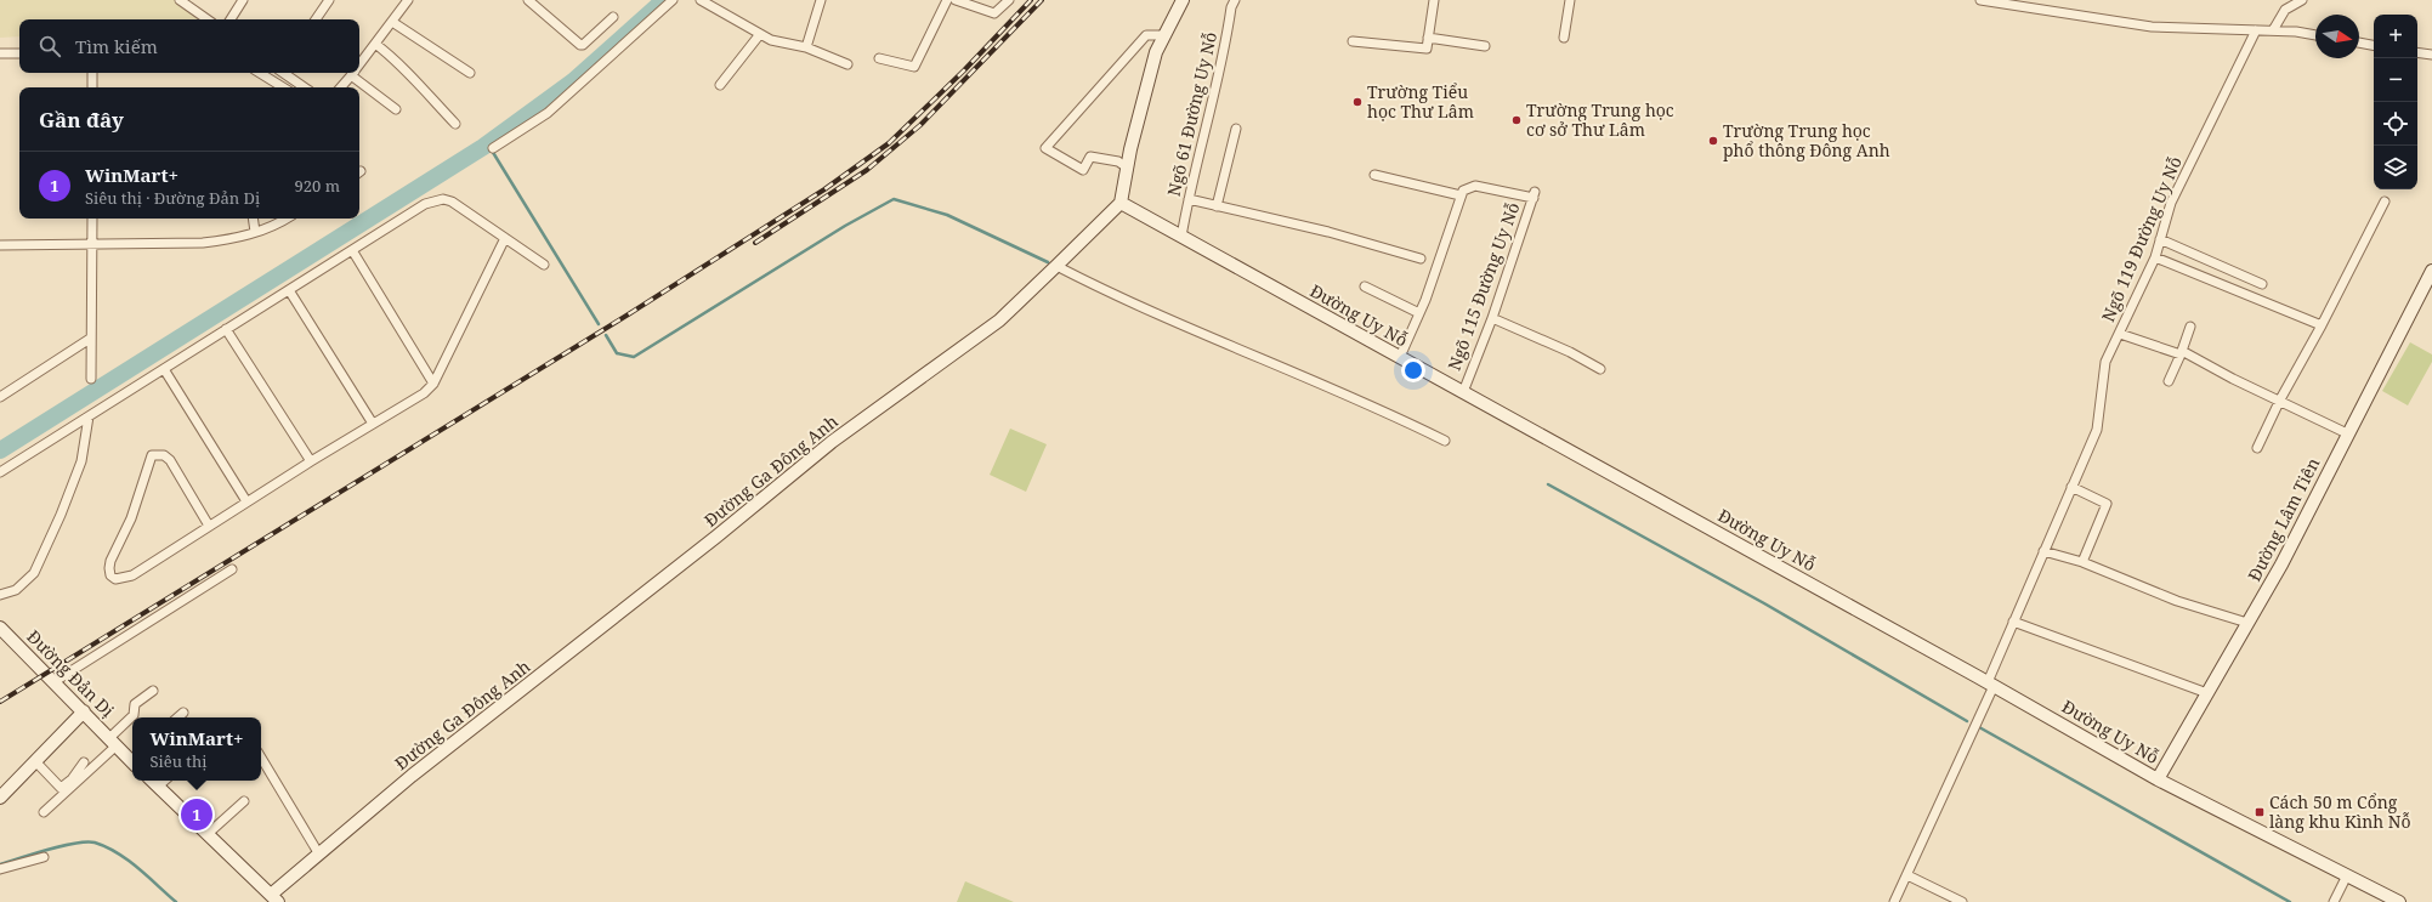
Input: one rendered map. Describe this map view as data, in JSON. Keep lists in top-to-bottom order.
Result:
{
  "streets": {
    "street": [
      "Ngõ 61 Đường Uy Nỗ",
      "Ngõ 119 Đường Uy Nỗ",
      "Ngõ 115 Đường Uy Nỗ",
      "Đường Uy Nỗ",
      "Đường Ga Đông Anh",
      "Đường Lâm Tiên",
      "Đường Đản Dị"
    ]
  },
  "crossings": [
    ["Ngõ 61 Đường Uy Nỗ", "Đường Uy Nỗ"],
    ["Ngõ 119 Đường Uy Nỗ", "Đường Uy Nỗ"],
    ["Ngõ 115 Đường Uy Nỗ", "Đường Uy Nỗ"],
    ["Đường Uy Nỗ", "Đường Ga Đông Anh"],
    ["Đường Uy Nỗ", "Đường Lâm Tiên"]
  ],
  "places": {
    "other": ["Trường Tiểu học Thư Lâm", "Trường Trung học cơ sở Thư Lâm", "Trường Trung học phổ thông Đông Anh"],
    "transit": ["Cách 50 m Cổng làng khu Kình Nỗ"]
  },
  "north": "right",
  "page": {
    "map_buttons": ["+", "−"],
    "search": "Tìm kiếm",
    "heading": "Gần đây",
    "list": [
      {
        "mark": "1",
        "name": "WinMart+",
        "note": "Siêu thị · Đường Đản Dị",
        "value": "920 m"
      }
    ],
    "popup": ["WinMart+", "Siêu thị"],
    "pins": "1"
  }
}
